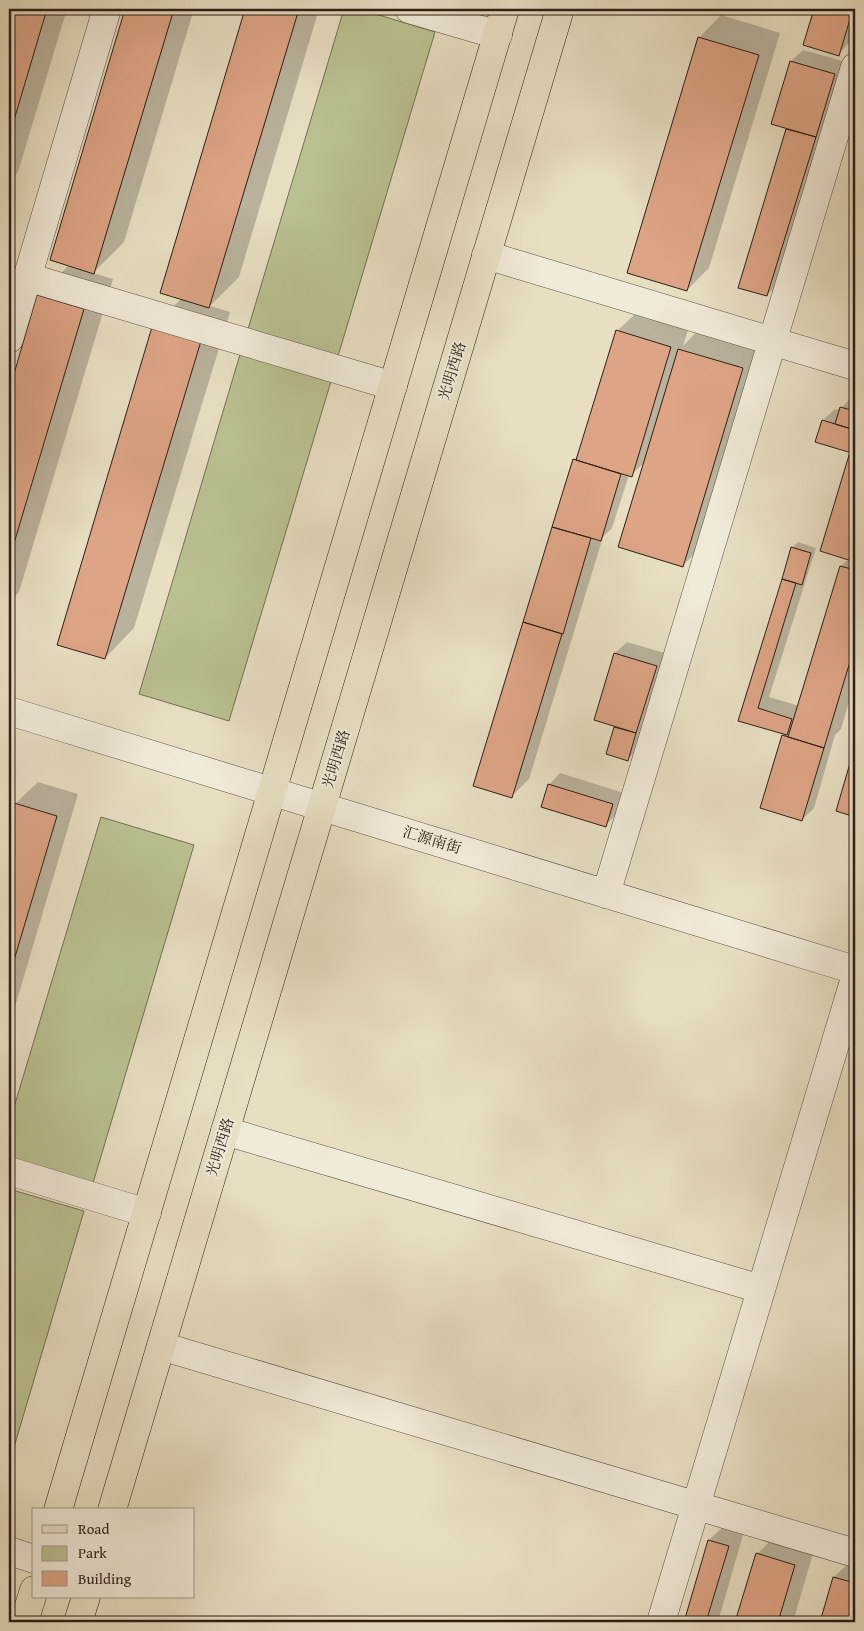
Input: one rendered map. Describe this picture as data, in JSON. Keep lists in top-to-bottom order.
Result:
{
  "streets": {
    "main road": ["光明西路"],
    "street": ["汇源南街"]
  },
  "crossings": [
    ["光明西路", "汇源南街"]
  ],
  "legend": ["Road", "Park", "Building"]
}
